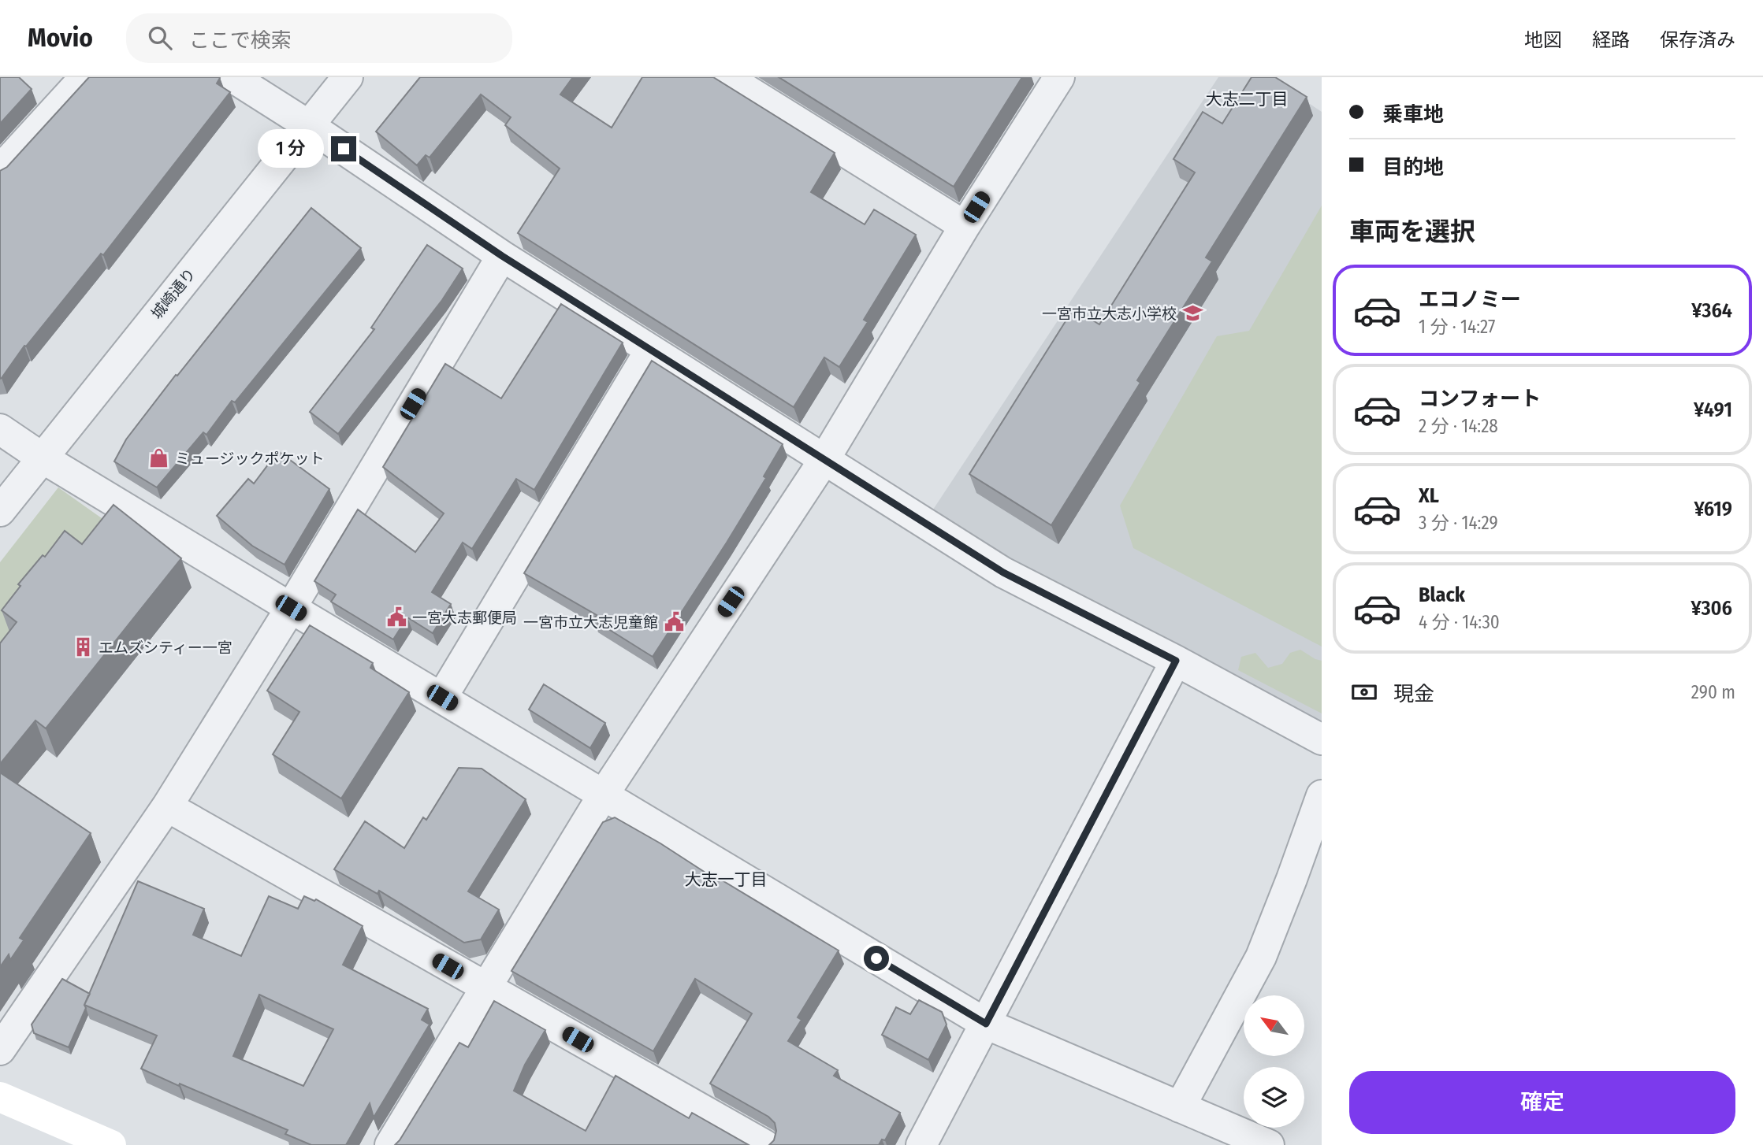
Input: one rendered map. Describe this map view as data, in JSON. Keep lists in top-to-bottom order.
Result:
{
  "streets": {
    "street": ["城崎通り"]
  },
  "districts": ["大志二丁目", "大志一丁目"],
  "places": {
    "school or university": ["一宮市立大志小学校"],
    "shop": ["ミュージックポケット"],
    "public building": ["一宮大志郵便局", "一宮市立大志児童館"],
    "building": ["エムズシティー一宮"]
  },
  "north": "top left",
  "page": {
    "header": "Movio",
    "search": "ここで検索",
    "nav": ["地図", "経路", "保存済み"],
    "banner": ["乗車地", "目的地"],
    "bubble": "1 分",
    "heading": "車両を選択",
    "list": [
      {
        "name": "エコノミー",
        "note": "1 分 · 14:27",
        "value": "¥364"
      },
      {
        "name": "コンフォート",
        "note": "2 分 · 14:28",
        "value": "¥491"
      },
      {
        "name": "XL",
        "note": "3 分 · 14:29",
        "value": "¥619"
      },
      {
        "name": "Black",
        "note": "4 分 · 14:30",
        "value": "¥306"
      }
    ],
    "pay": ["現金", "290 m"],
    "buttons": "確定"
  }
}
